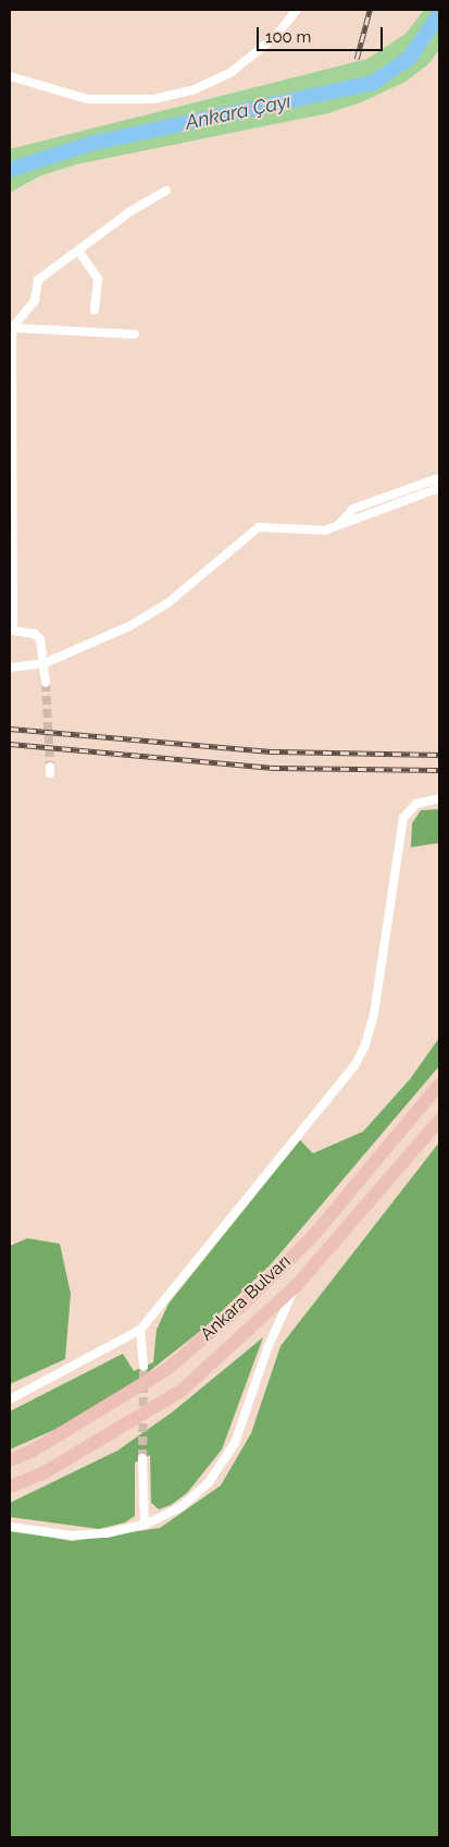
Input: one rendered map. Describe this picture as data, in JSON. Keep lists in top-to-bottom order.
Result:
{
  "streets": {
    "main road": ["Ankara Bulvarı"]
  },
  "water": ["Ankara Çayı"],
  "scale_bar": "100 m"
}
